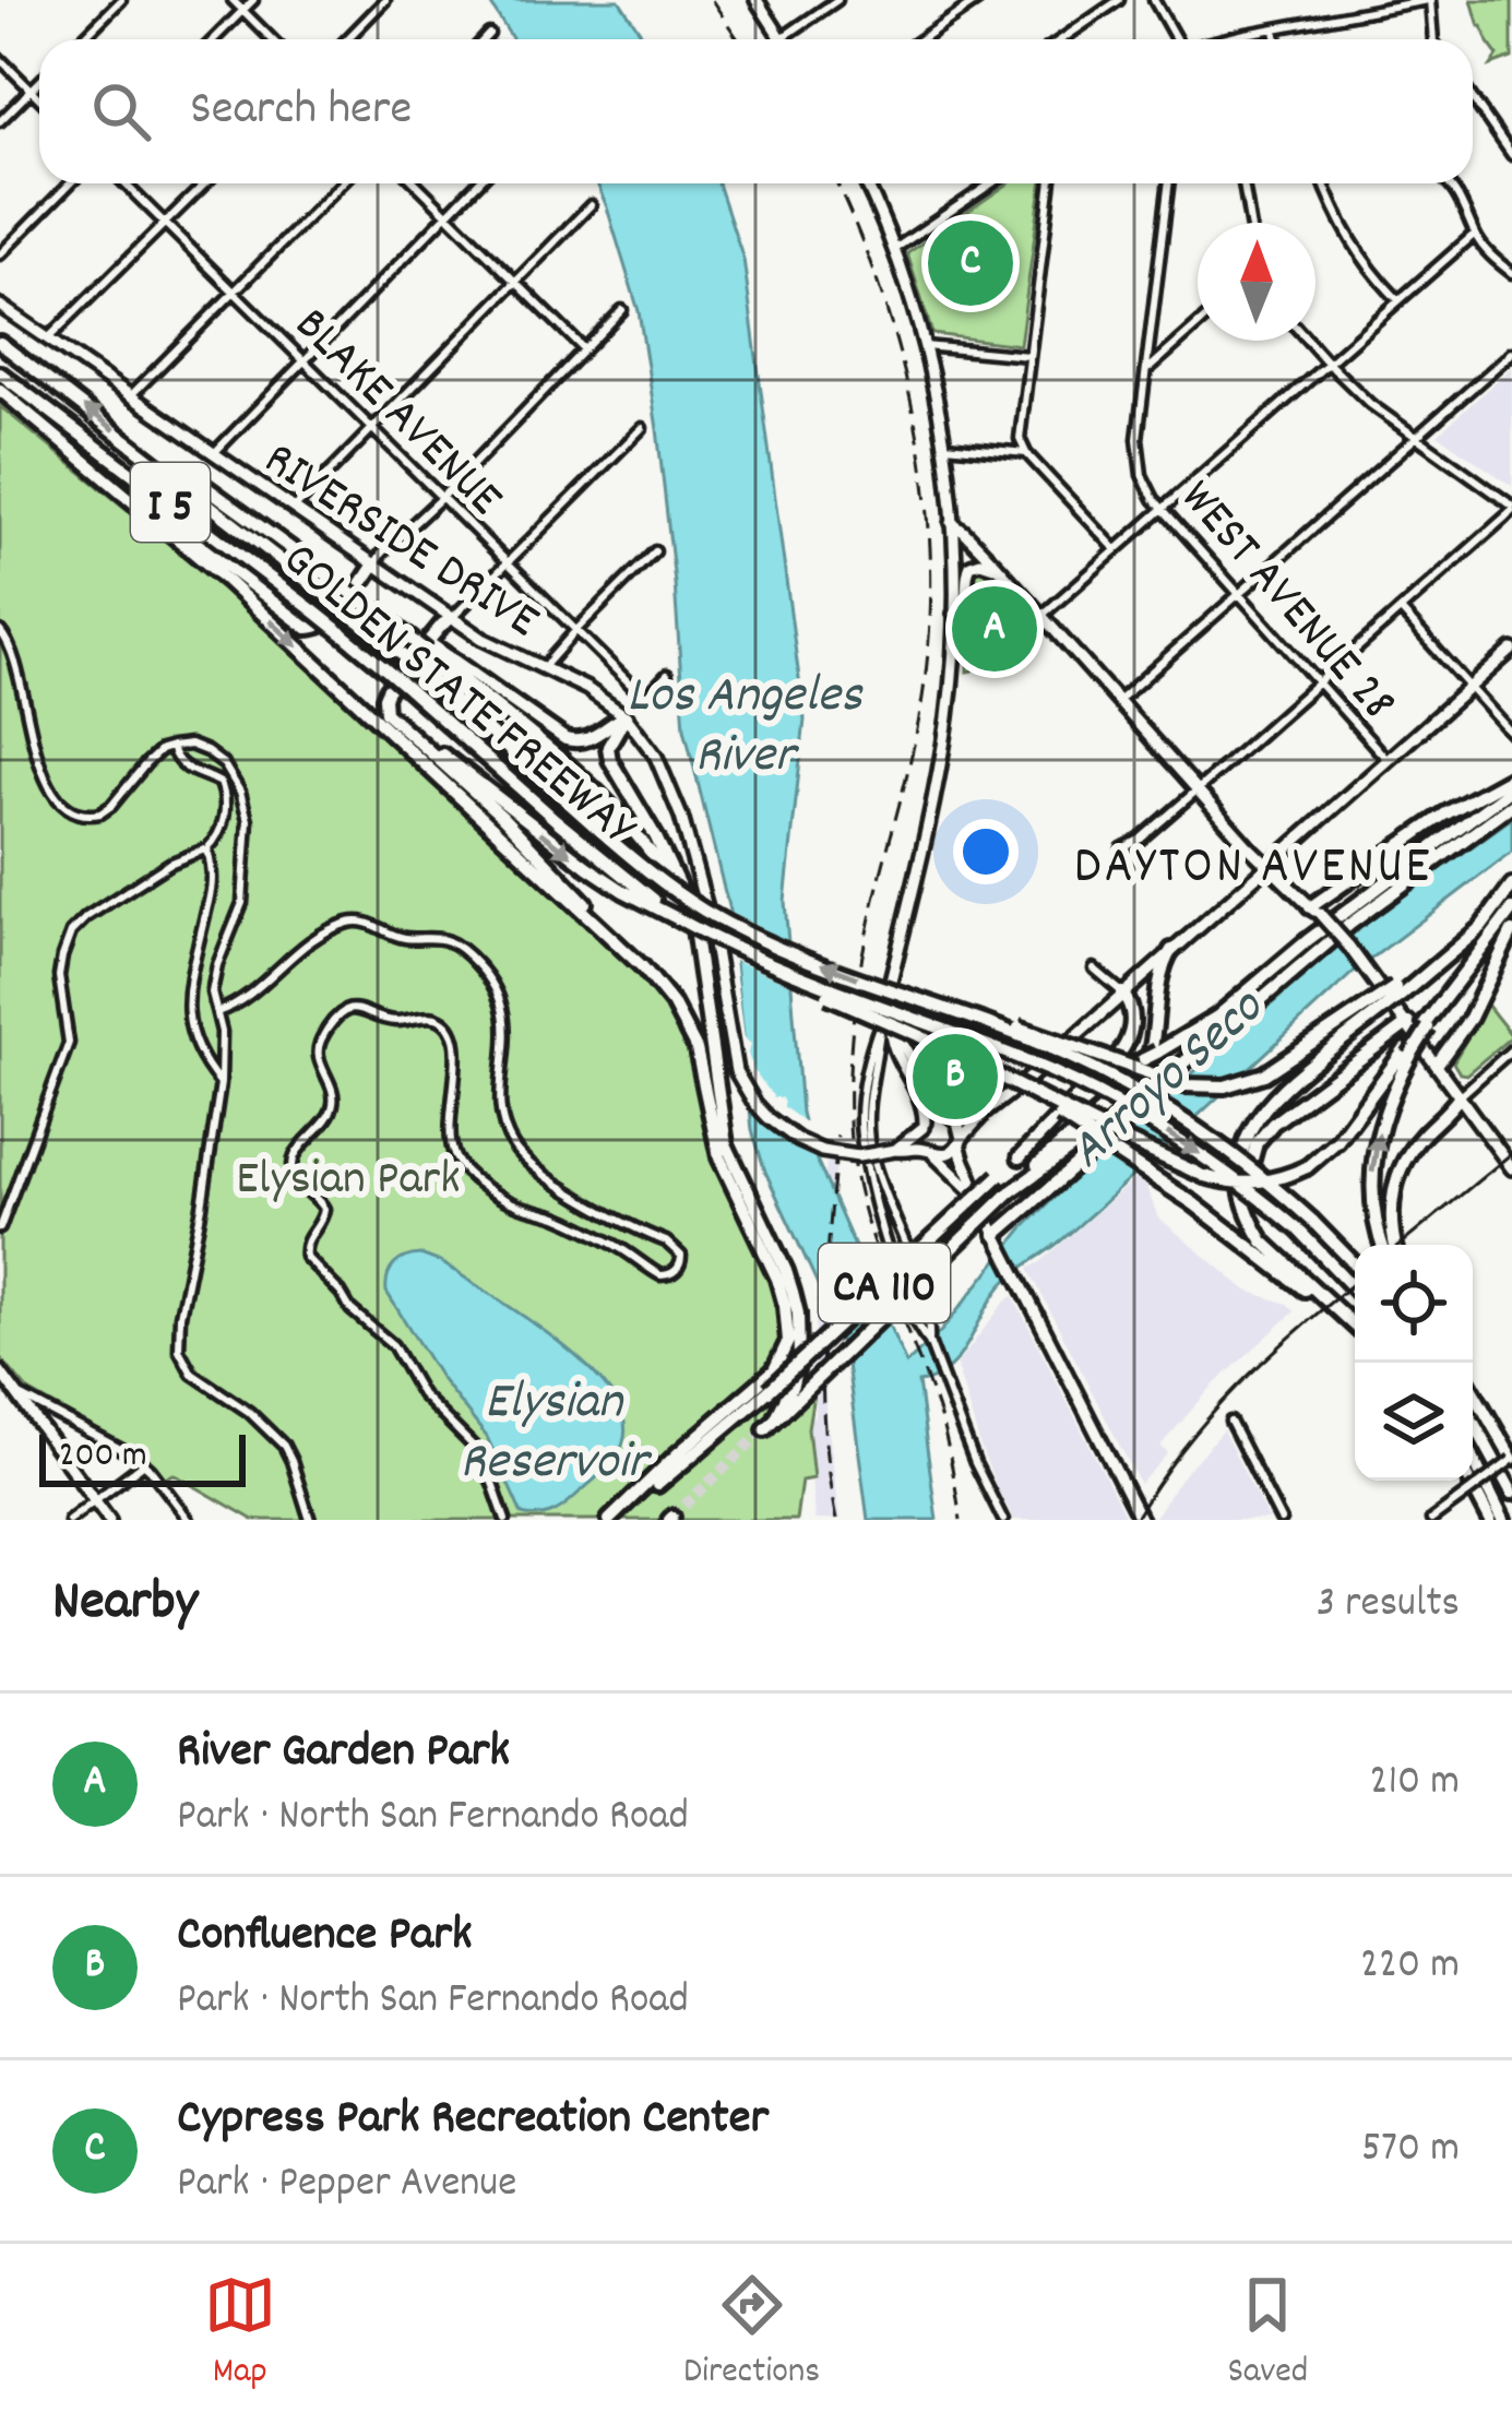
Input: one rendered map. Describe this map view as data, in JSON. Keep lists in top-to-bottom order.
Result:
{
  "streets": {
    "highway": ["I 5", "GOLDEN STATE FREEWAY", "CA 110"],
    "main road": ["RIVERSIDE DRIVE"],
    "street": ["BLAKE AVENUE", "WEST AVENUE 28"]
  },
  "districts": ["DAYTON AVENUE"],
  "water": ["Los Angeles River", "Arroyo Seco", "Elysian Reservoir"],
  "parks": ["Elysian Park"],
  "scale_bar": "200 m",
  "north": "top",
  "page": {
    "search": "Search here",
    "pins": ["C", "A", "B"],
    "scale": "200 m",
    "heading": ["Nearby", "3 results"],
    "list": [
      {
        "mark": "A",
        "name": "River Garden Park",
        "note": "Park · North San Fernando Road",
        "value": "210 m"
      },
      {
        "mark": "B",
        "name": "Confluence Park",
        "note": "Park · North San Fernando Road",
        "value": "220 m"
      },
      {
        "mark": "C",
        "name": "Cypress Park Recreation Center",
        "note": "Park · Pepper Avenue",
        "value": "570 m"
      }
    ],
    "nav": ["Map", "Directions", "Saved"]
  }
}
